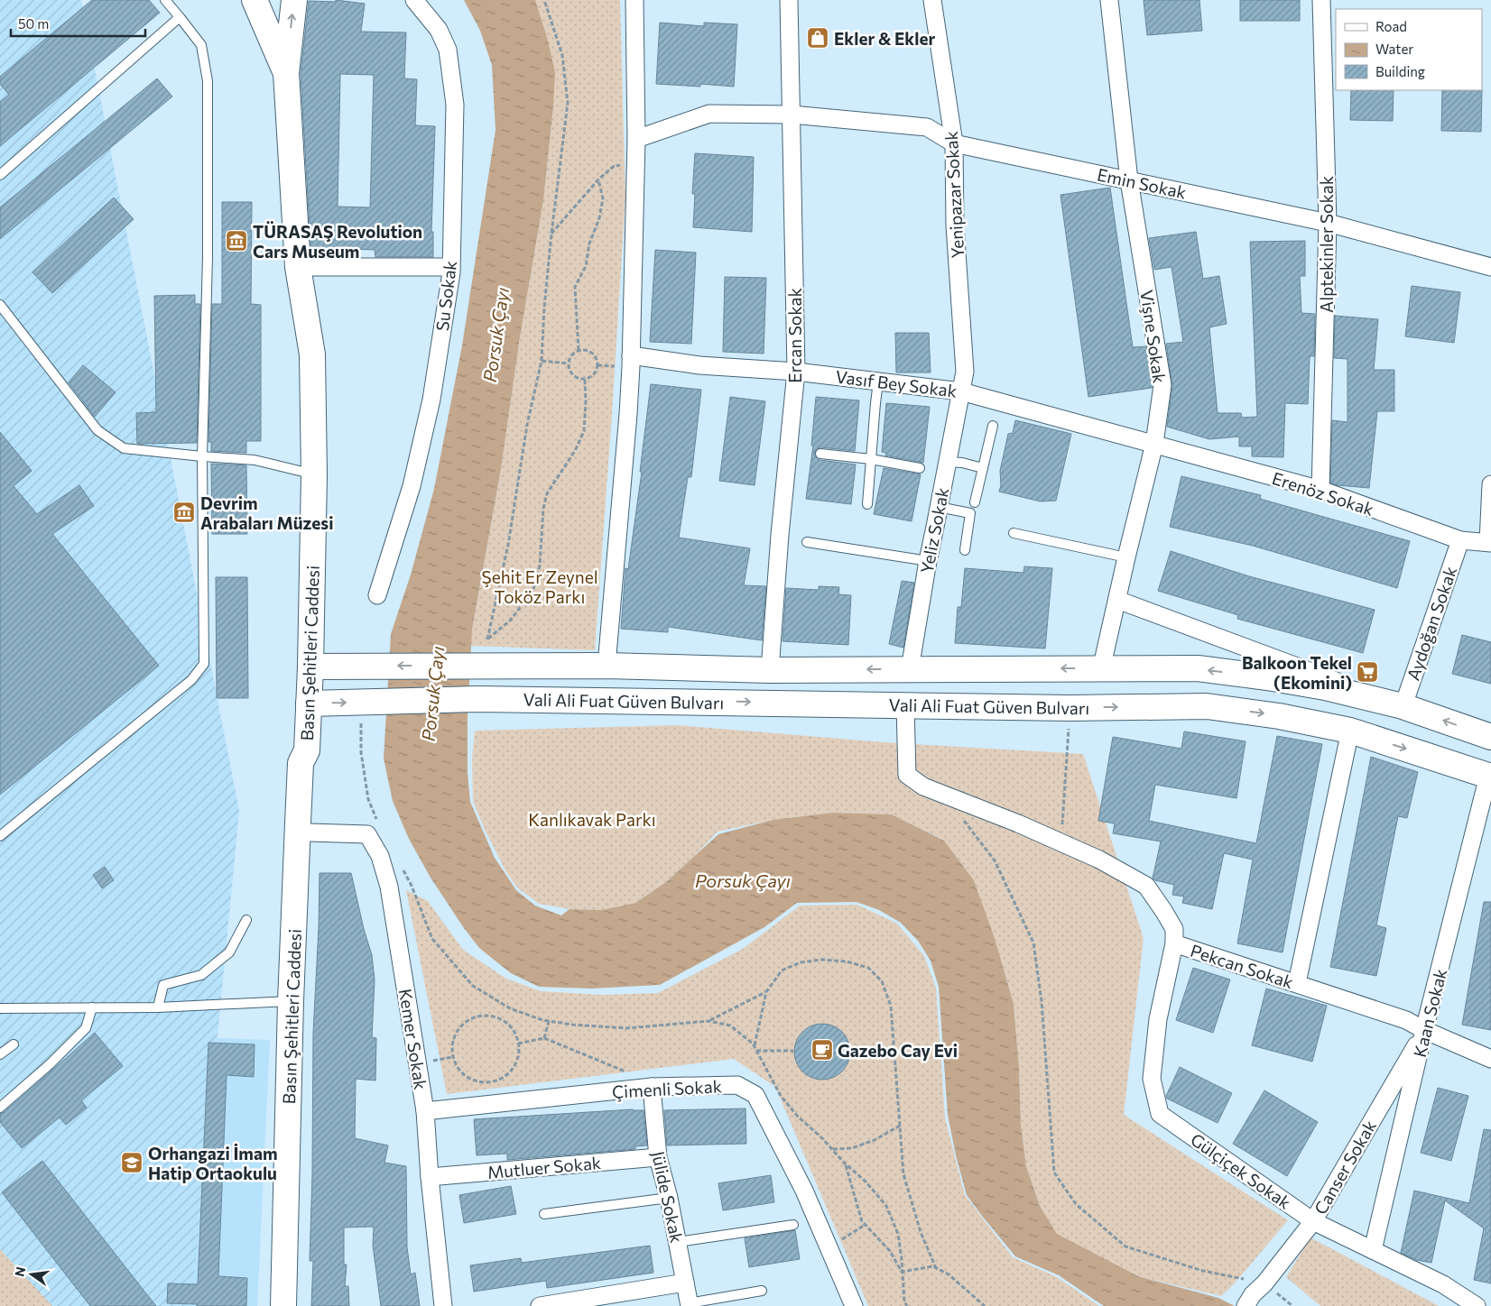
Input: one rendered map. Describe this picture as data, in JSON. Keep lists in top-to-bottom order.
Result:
{
  "streets": {
    "main road": ["Basın Şehitleri Caddesi", "Vali Ali Fuat Güven Bulvarı"],
    "street": [
      "Emin Sokak",
      "Yenipazar Sokak",
      "Alptekinler Sokak",
      "Su Sokak",
      "Ercan Sokak",
      "Vişne Sokak",
      "Vasıf Bey Sokak",
      "Erenöz Sokak",
      "Yeliz Sokak",
      "Aydoğan Sokak",
      "Pekcan Sokak",
      "Kaan Sokak",
      "Kemer Sokak",
      "Çimenli Sokak",
      "Mutluer Sokak",
      "Canser Sokak",
      "Gülçiçek Sokak",
      "Jülide Sokak"
    ]
  },
  "crossings": [
    ["Emin Sokak", "Yenipazar Sokak"],
    ["Emin Sokak", "Alptekinler Sokak"],
    ["Emin Sokak", "Ercan Sokak"],
    ["Emin Sokak", "Vişne Sokak"],
    ["Yenipazar Sokak", "Vasıf Bey Sokak"],
    ["Yenipazar Sokak", "Yeliz Sokak"],
    ["Alptekinler Sokak", "Erenöz Sokak"],
    ["Ercan Sokak", "Vasıf Bey Sokak"],
    ["Ercan Sokak", "Vali Ali Fuat Güven Bulvarı"],
    ["Vişne Sokak", "Vasıf Bey Sokak"],
    ["Vişne Sokak", "Erenöz Sokak"],
    ["Vişne Sokak", "Vali Ali Fuat Güven Bulvarı"],
    ["Vasıf Bey Sokak", "Erenöz Sokak"],
    ["Vasıf Bey Sokak", "Yeliz Sokak"],
    ["Erenöz Sokak", "Aydoğan Sokak"],
    ["Yeliz Sokak", "Vali Ali Fuat Güven Bulvarı"],
    ["Aydoğan Sokak", "Vali Ali Fuat Güven Bulvarı"],
    ["Basın Şehitleri Caddesi", "Vali Ali Fuat Güven Bulvarı"],
    ["Vali Ali Fuat Güven Bulvarı", "Pekcan Sokak"],
    ["Vali Ali Fuat Güven Bulvarı", "Kaan Sokak"],
    ["Pekcan Sokak", "Kaan Sokak"],
    ["Pekcan Sokak", "Canser Sokak"],
    ["Pekcan Sokak", "Gülçiçek Sokak"],
    ["Kaan Sokak", "Canser Sokak"],
    ["Kaan Sokak", "Gülçiçek Sokak"],
    ["Kemer Sokak", "Çimenli Sokak"],
    ["Kemer Sokak", "Mutluer Sokak"],
    ["Çimenli Sokak", "Jülide Sokak"],
    ["Mutluer Sokak", "Jülide Sokak"],
    ["Canser Sokak", "Gülçiçek Sokak"]
  ],
  "water": ["Porsuk Çayı"],
  "parks": ["Şehit Er Zeynel Toköz Parkı", "Kanlıkavak Parkı"],
  "places": {
    "shop": ["Ekler & Ekler"],
    "museum": ["TÜRASAŞ Revolution Cars Museum", "Devrim Arabaları Müzesi"],
    "supermarket": ["Balkoon Tekel (Ekomini)"],
    "cafe": ["Gazebo Cay Evi"],
    "school or university": ["Orhangazi İmam Hatip Ortaokulu"]
  },
  "legend": ["Road", "Water", "Building"],
  "scale_bar": "50 m",
  "north": "left"
}
